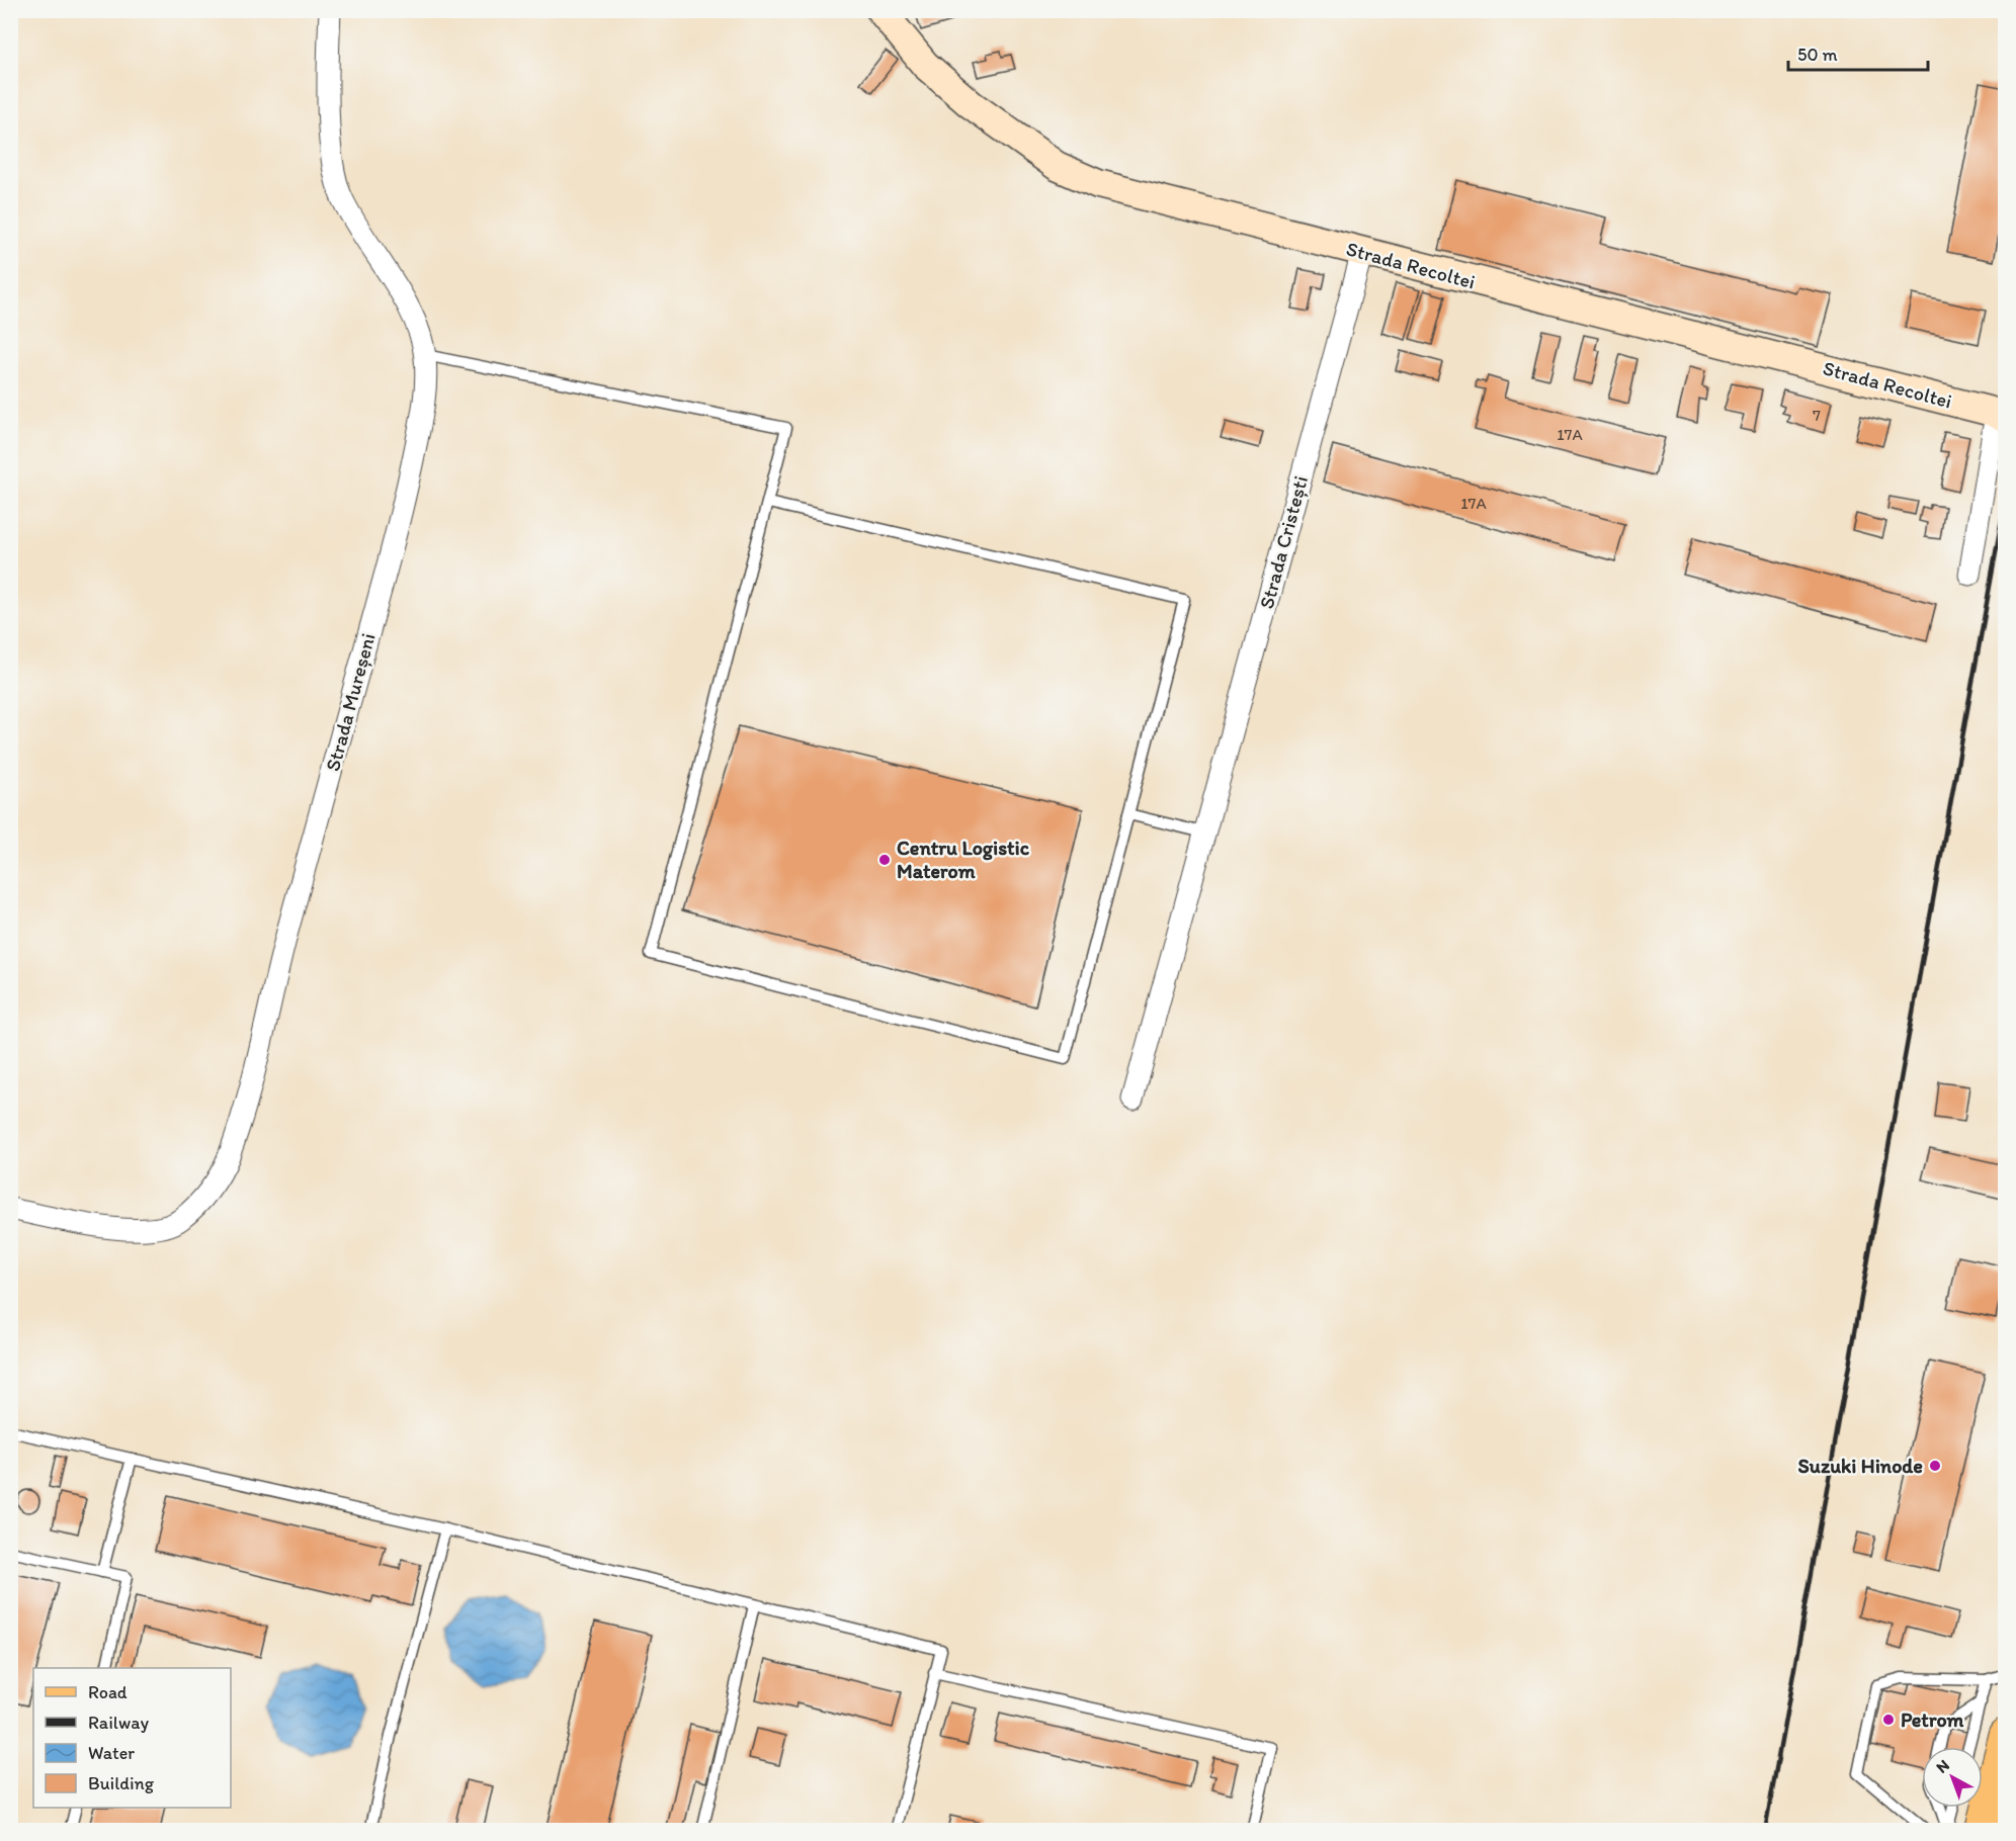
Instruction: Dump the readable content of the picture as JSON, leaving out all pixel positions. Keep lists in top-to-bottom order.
{
  "streets": {
    "street": ["Strada Recoltei", "Strada Cristești", "Strada Mureșeni"]
  },
  "crossings": [
    ["Strada Recoltei", "Strada Cristești"]
  ],
  "places": ["Centru Logistic Materom", "Suzuki Hinode", "Petrom"],
  "house_numbers": ["7", "17A", "17A"],
  "legend": [
    "Road",
    "Railway",
    "Water",
    "Building"
  ],
  "scale_bar": "50 m",
  "north": "top left"
}
